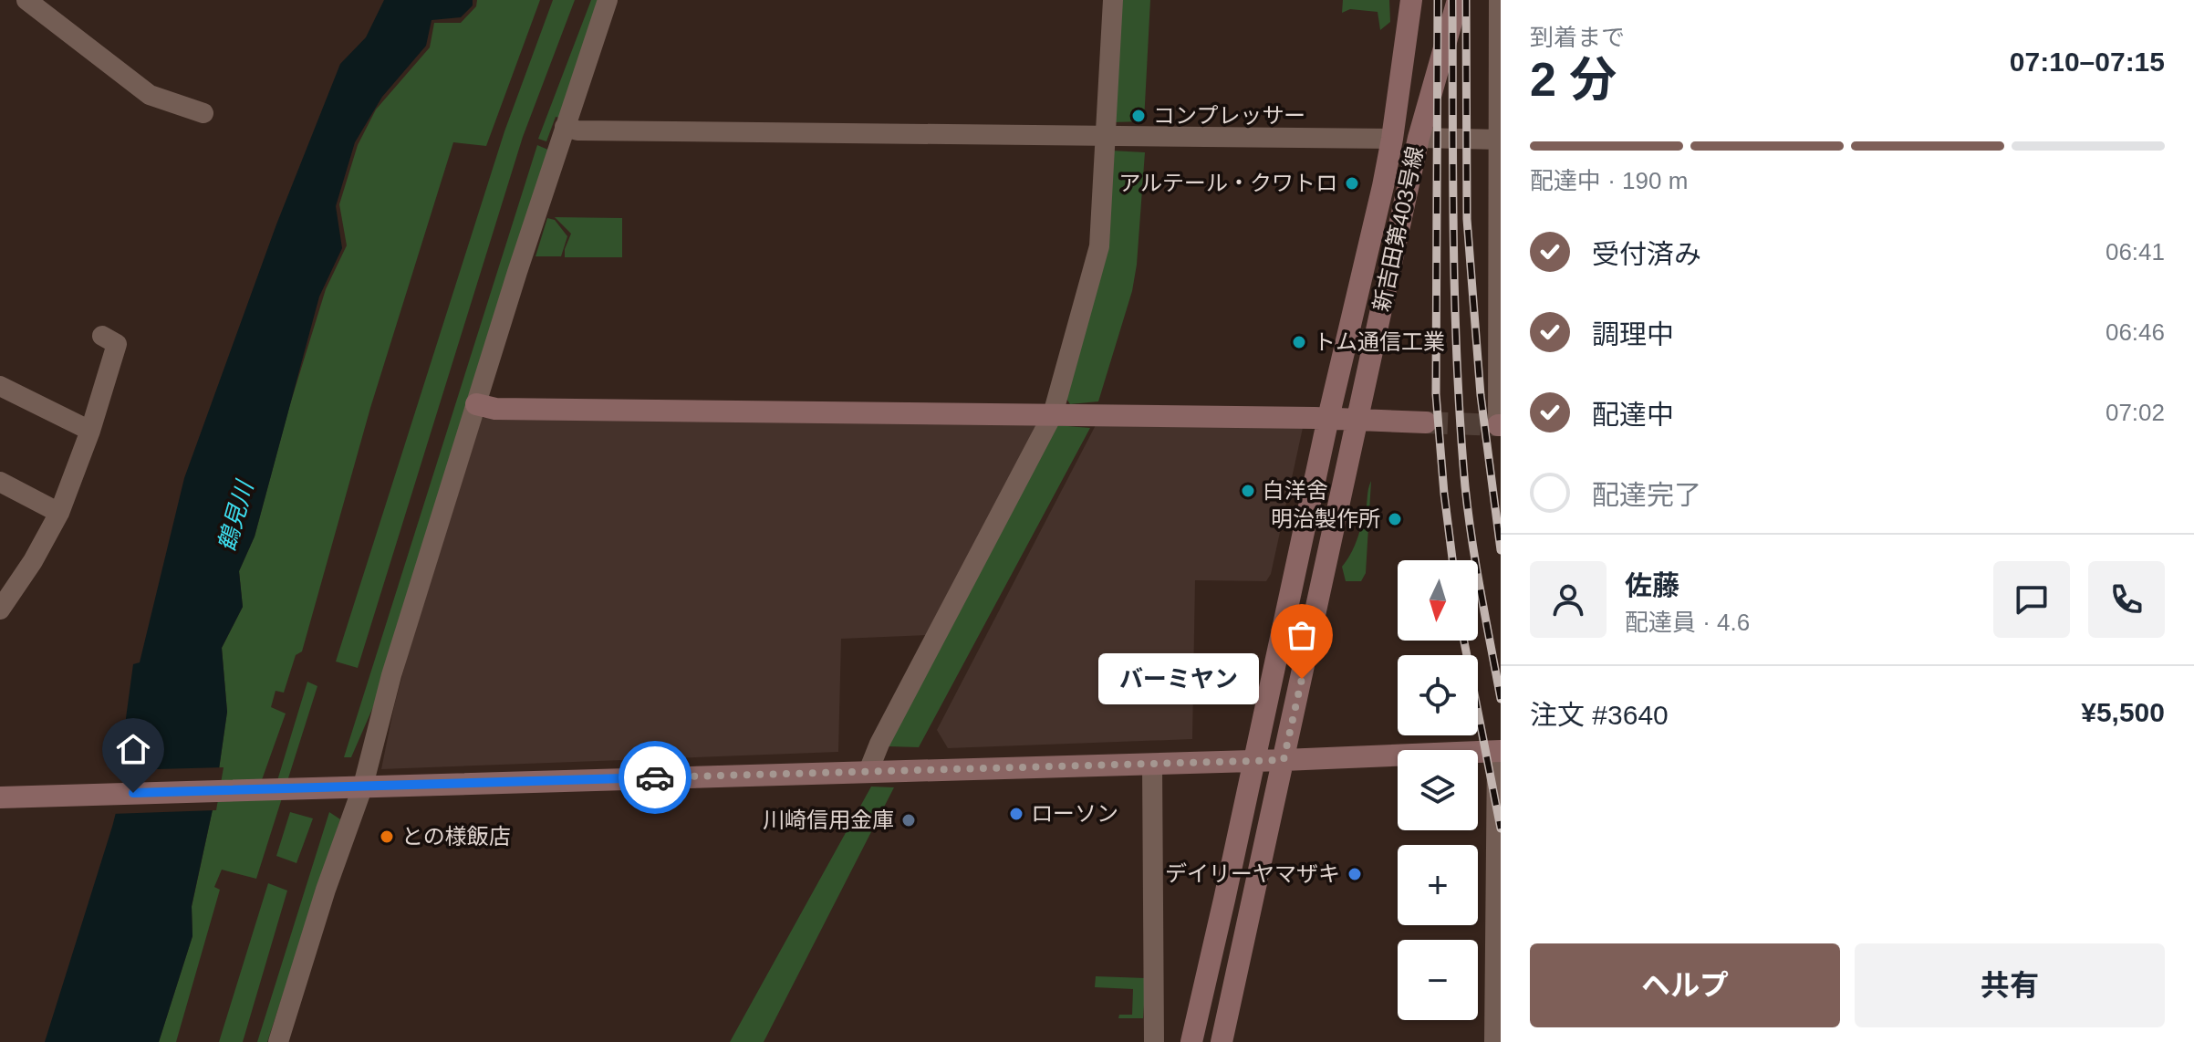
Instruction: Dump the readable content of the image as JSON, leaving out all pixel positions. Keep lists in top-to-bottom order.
{
  "streets": {
    "street": ["新吉田第403号線"]
  },
  "water": ["鶴見川"],
  "places": [
    "コンプレッサー",
    "アルテール・クワトロ",
    "トム通信工業",
    "白洋舍",
    "明治製作所",
    "バーミヤン",
    "ローソン",
    "川崎信用金庫",
    "との様飯店",
    "デイリーヤマザキ"
  ],
  "north": "bottom",
  "page": {
    "heading": ["2 分", "到着まで", "07:10–07:15"],
    "panel": [
      "佐藤",
      "配達員 · 4.6",
      "注文 #3640",
      "¥5,500"
    ],
    "bar": "配達中 · 190 m",
    "list": [
      ["受付済み", "06:41"],
      ["調理中", "06:46"],
      ["配達中", "07:02"],
      "配達完了"
    ],
    "map_buttons": ["+", "−"],
    "bubble": "バーミヤン",
    "buttons": ["ヘルプ", "共有"]
  }
}
